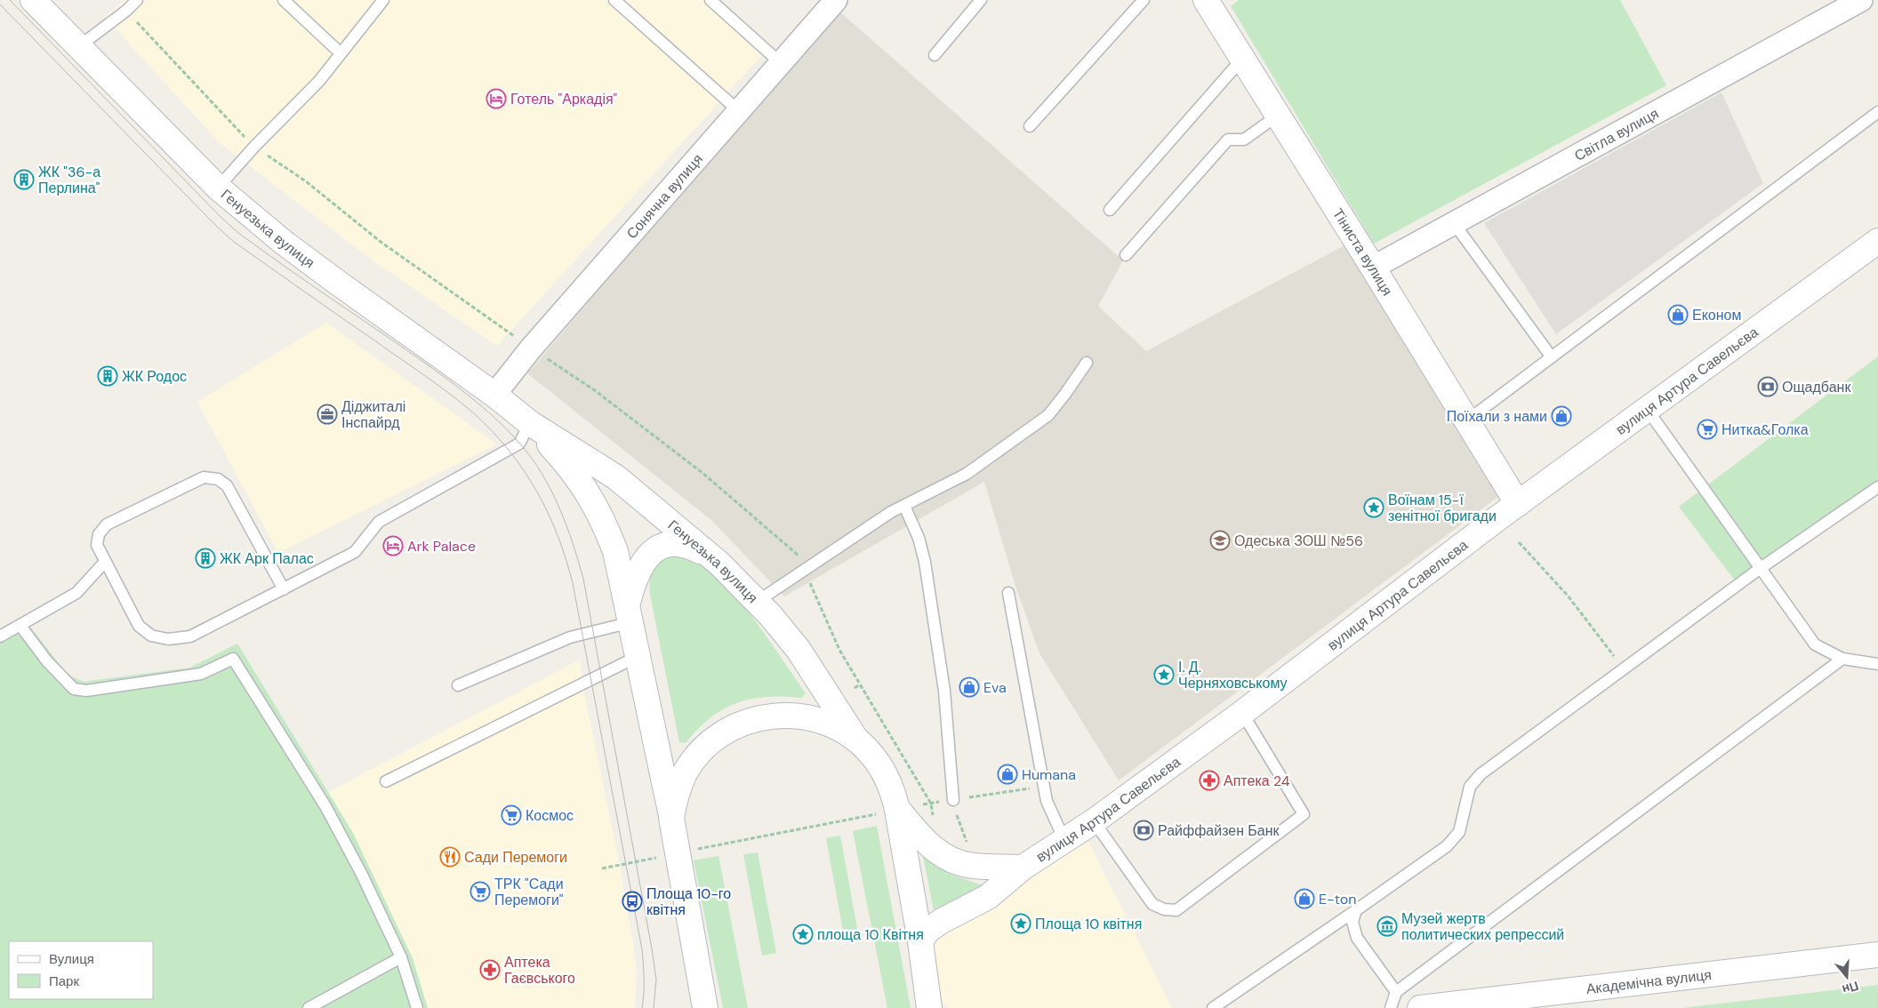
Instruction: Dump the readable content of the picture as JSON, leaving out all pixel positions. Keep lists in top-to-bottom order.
{
  "streets": {
    "main road": [
      "Генуезька вулиця",
      "Тіниста вулиця",
      "вулиця Артура Савельєва",
      "Академічна вулиця"
    ],
    "street": ["Світла вулиця", "Сонячна вулиця"]
  },
  "crossings": [
    ["Світла вулиця", "Тіниста вулиця"],
    ["Сонячна вулиця", "Генуезька вулиця"],
    ["Тіниста вулиця", "вулиця Артура Савельєва"]
  ],
  "places": {
    "hotel": ["Готель \"Аркадія\"", "Ark Palace"],
    "building": ["ЖК \"36-а Перлина\"", "ЖК Родос", "ЖК Арк Палас"],
    "shop": [
      "Економ",
      "Поїхали з нами",
      "Eva",
      "Humana",
      "E-ton"
    ],
    "bank": ["Ощадбанк", "Райффайзен Банк"],
    "office": ["Діджиталі Інспайрд"],
    "supermarket": ["Нитка&Голка", "Космос", "ТРК \"Сади Перемоги\""],
    "place": [
      "Воїнам 15-ї зенітної бригади",
      "І. Д. Черняховському",
      "Площа 10 квітня",
      "площа 10 Квітня"
    ],
    "school or university": ["Одеська ЗОШ №56"],
    "pharmacy": ["Аптека 24", "Аптека Гаєвського"],
    "restaurant": ["Сади Перемоги"],
    "bus stop": ["Площа 10-го квітня"],
    "museum": ["Музей жертв политических репрессий"]
  },
  "legend": ["Вулиця", "Парк"],
  "north": "bottom"
}
